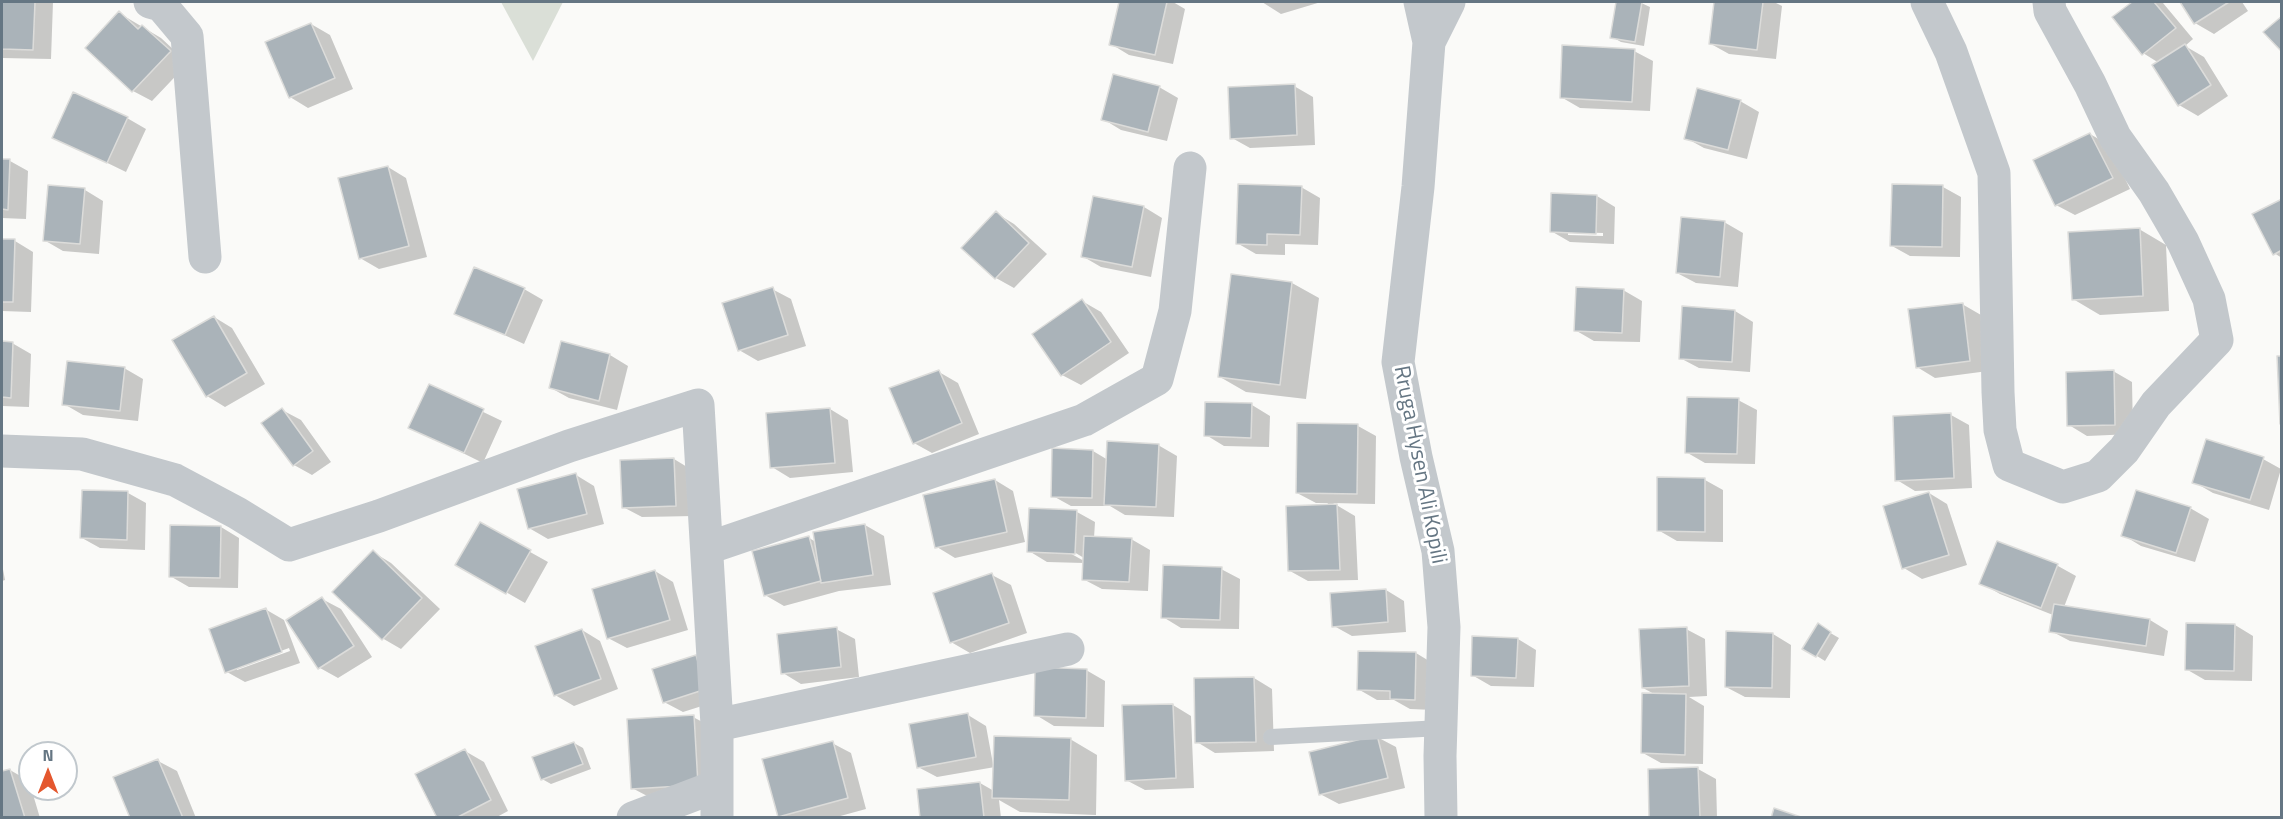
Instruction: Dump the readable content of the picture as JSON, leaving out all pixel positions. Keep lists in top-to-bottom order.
{
  "streets": {
    "street": ["Rruga Hysen Ali Kopili"]
  },
  "north": "top"
}
